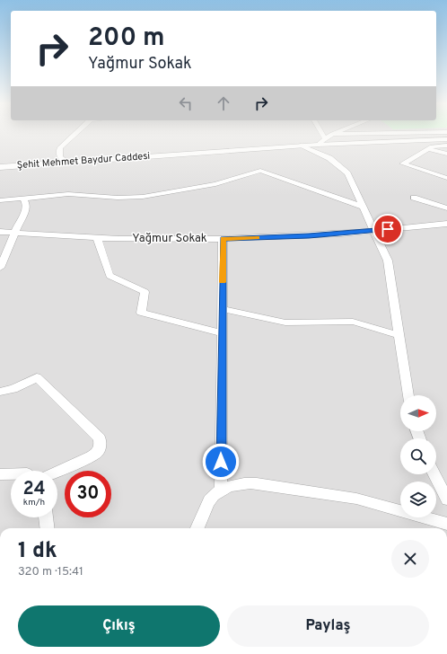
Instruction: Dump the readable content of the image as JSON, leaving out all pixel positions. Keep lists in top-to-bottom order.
{
  "streets": {
    "street": ["Şehit Mehmet Baydur Caddesi", "Yağmur Sokak"]
  },
  "north": "right",
  "page": {
    "turn": ["200 m", "Yağmur Sokak"],
    "speed": "24 km/h",
    "limit": "30",
    "heading": ["1 dk", "320 m · 15:41"],
    "buttons": ["Çıkış", "Paylaş"]
  }
}
